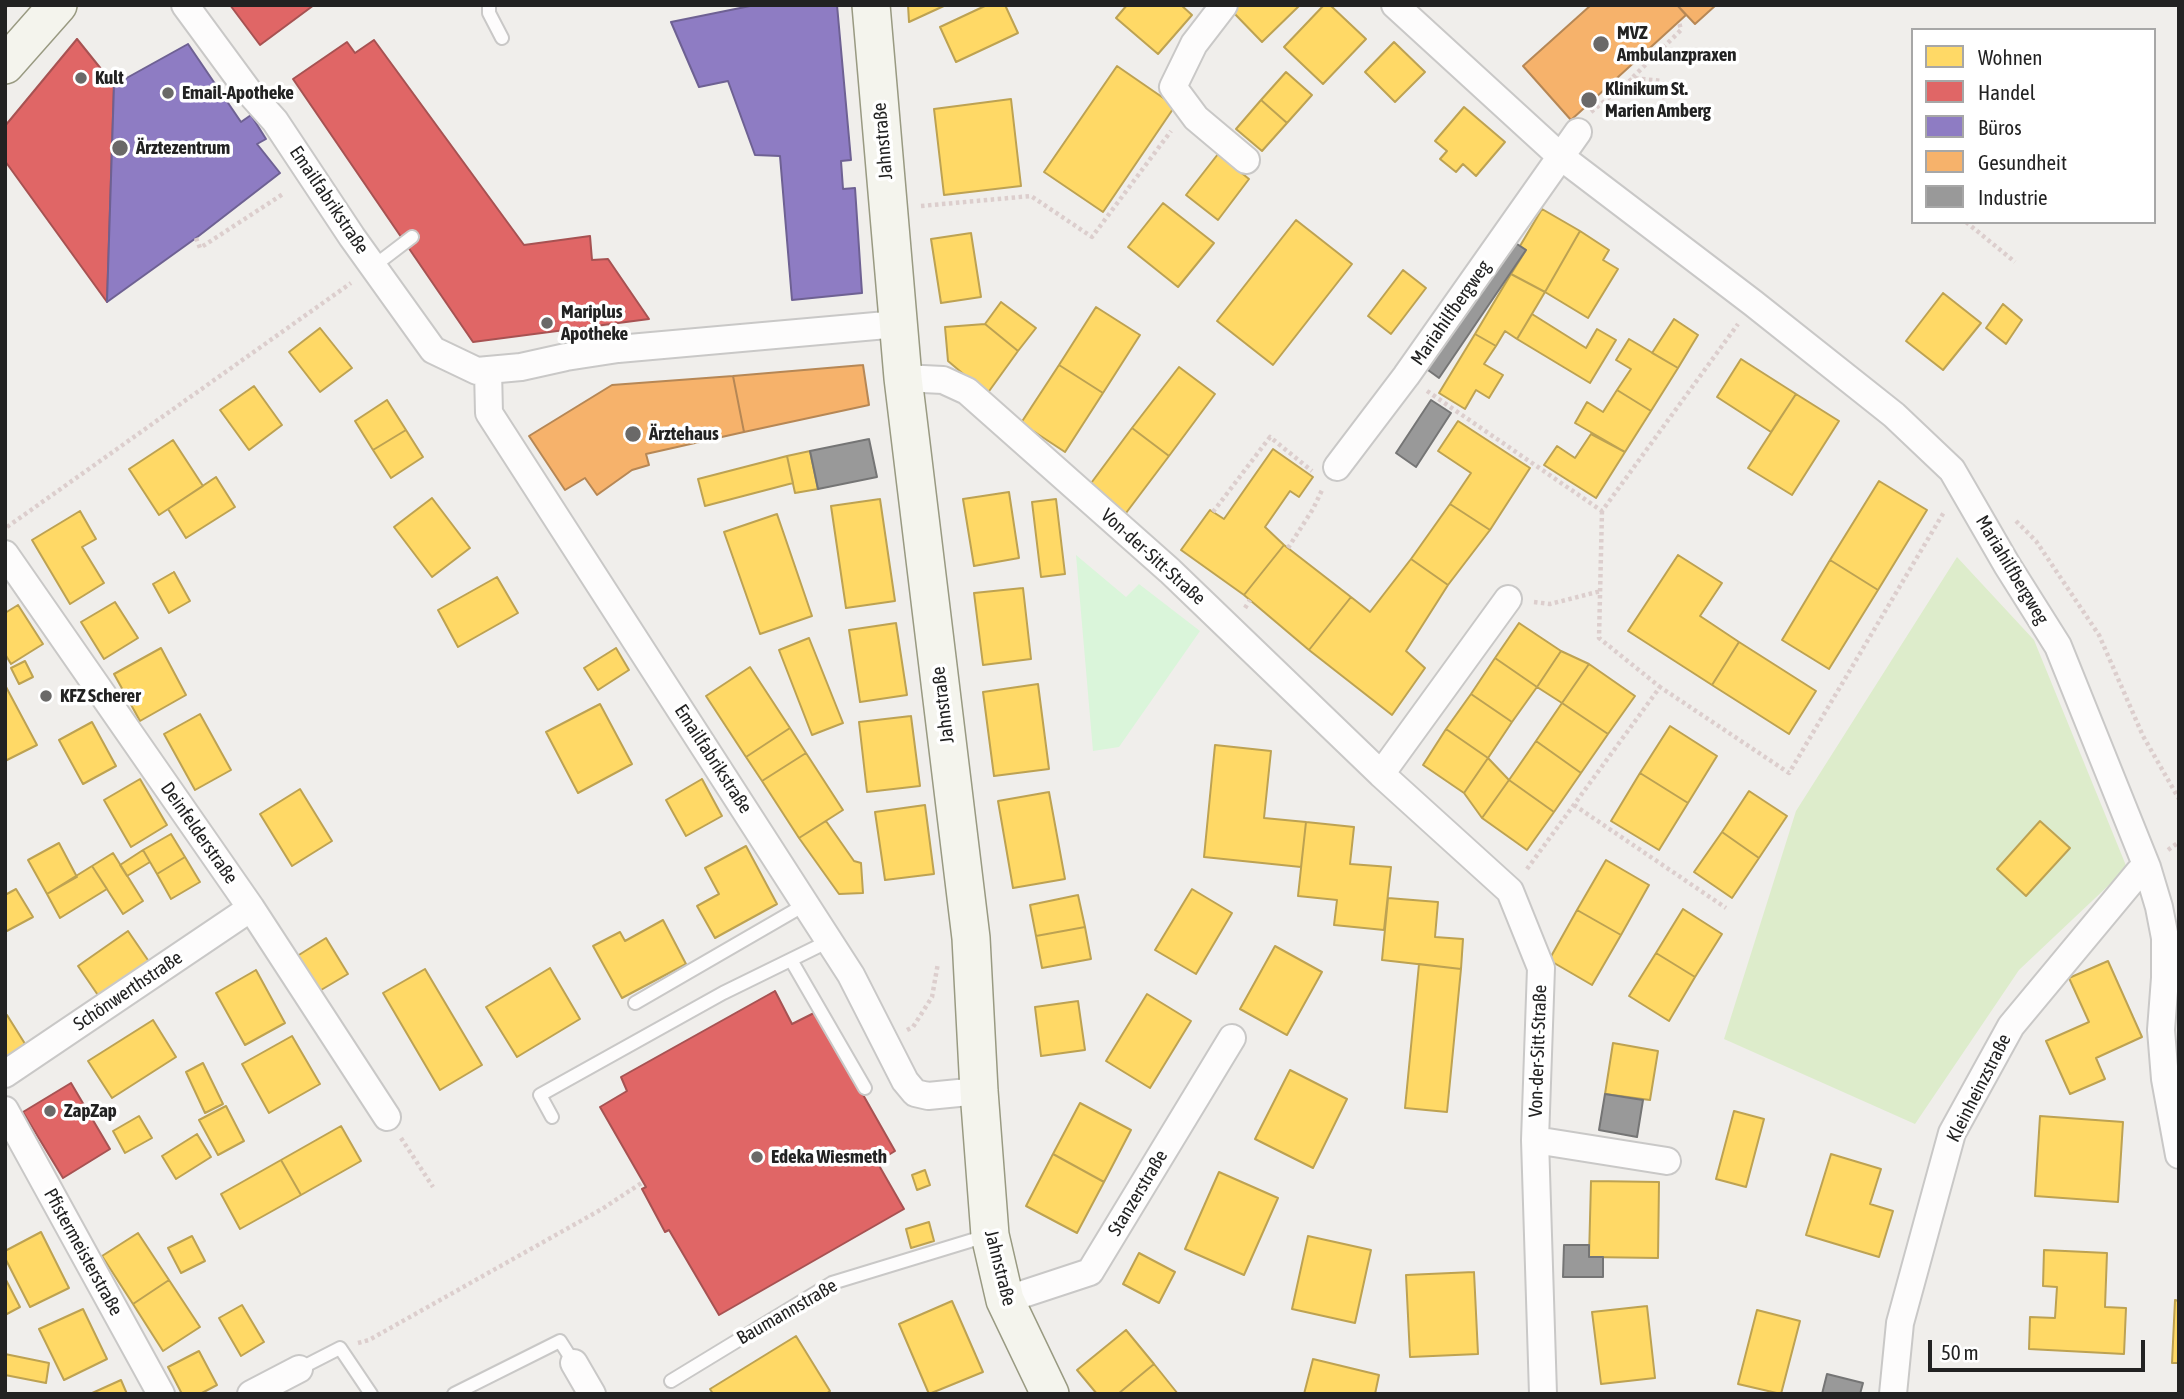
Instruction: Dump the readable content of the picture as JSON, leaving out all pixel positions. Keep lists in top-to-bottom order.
{
  "streets": {
    "street": [
      "Jahnstraße",
      "Emailfabrikstraße",
      "Mariahilfbergweg",
      "Von-der-Sitt-Straße",
      "Deinfelderstraße",
      "Schönwerthstraße",
      "Kleinheinzstraße",
      "Stanzerstraße",
      "Pfistermeisterstraße"
    ],
    "lane": ["Baumannstraße"]
  },
  "crossings": [
    ["Jahnstraße", "Emailfabrikstraße"],
    ["Jahnstraße", "Von-der-Sitt-Straße"],
    ["Jahnstraße", "Stanzerstraße"],
    ["Jahnstraße", "Baumannstraße"],
    ["Mariahilfbergweg", "Kleinheinzstraße"],
    ["Deinfelderstraße", "Schönwerthstraße"]
  ],
  "places": [
    "MVZ Ambulanzpraxen",
    "Kult",
    "Email-Apotheke",
    "Klinikum St. Marien Amberg",
    "Ärztezentrum",
    "Mariplus Apotheke",
    "Ärztehaus",
    "KFZ Scherer",
    "ZapZap",
    "Edeka Wiesmeth"
  ],
  "legend": [
    "Wohnen",
    "Handel",
    "Büros",
    "Gesundheit",
    "Industrie"
  ],
  "scale_bar": "50 m"
}
